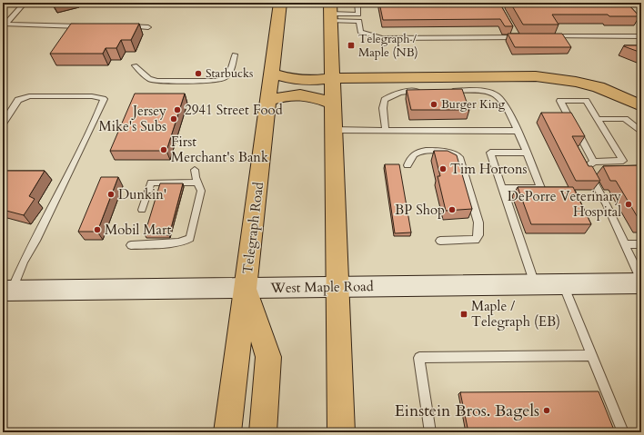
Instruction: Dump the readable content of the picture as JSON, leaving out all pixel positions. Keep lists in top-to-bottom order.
{
  "streets": {
    "highway": ["Telegraph Road"],
    "main road": ["West Maple Road"]
  },
  "crossings": [
    ["Telegraph Road", "West Maple Road"]
  ],
  "places": {
    "transit": ["Telegraph / Maple (NB)", "Maple / Telegraph (EB)"],
    "other": [
      "Starbucks",
      "Burger King",
      "2941 Street Food",
      "Jersey Mike's Subs",
      "First Merchant's Bank",
      "Tim Hortons",
      "Dunkin'",
      "DePorre Veterinary Hospital",
      "BP Shop",
      "Mobil Mart",
      "Einstein Bros. Bagels"
    ]
  }
}
